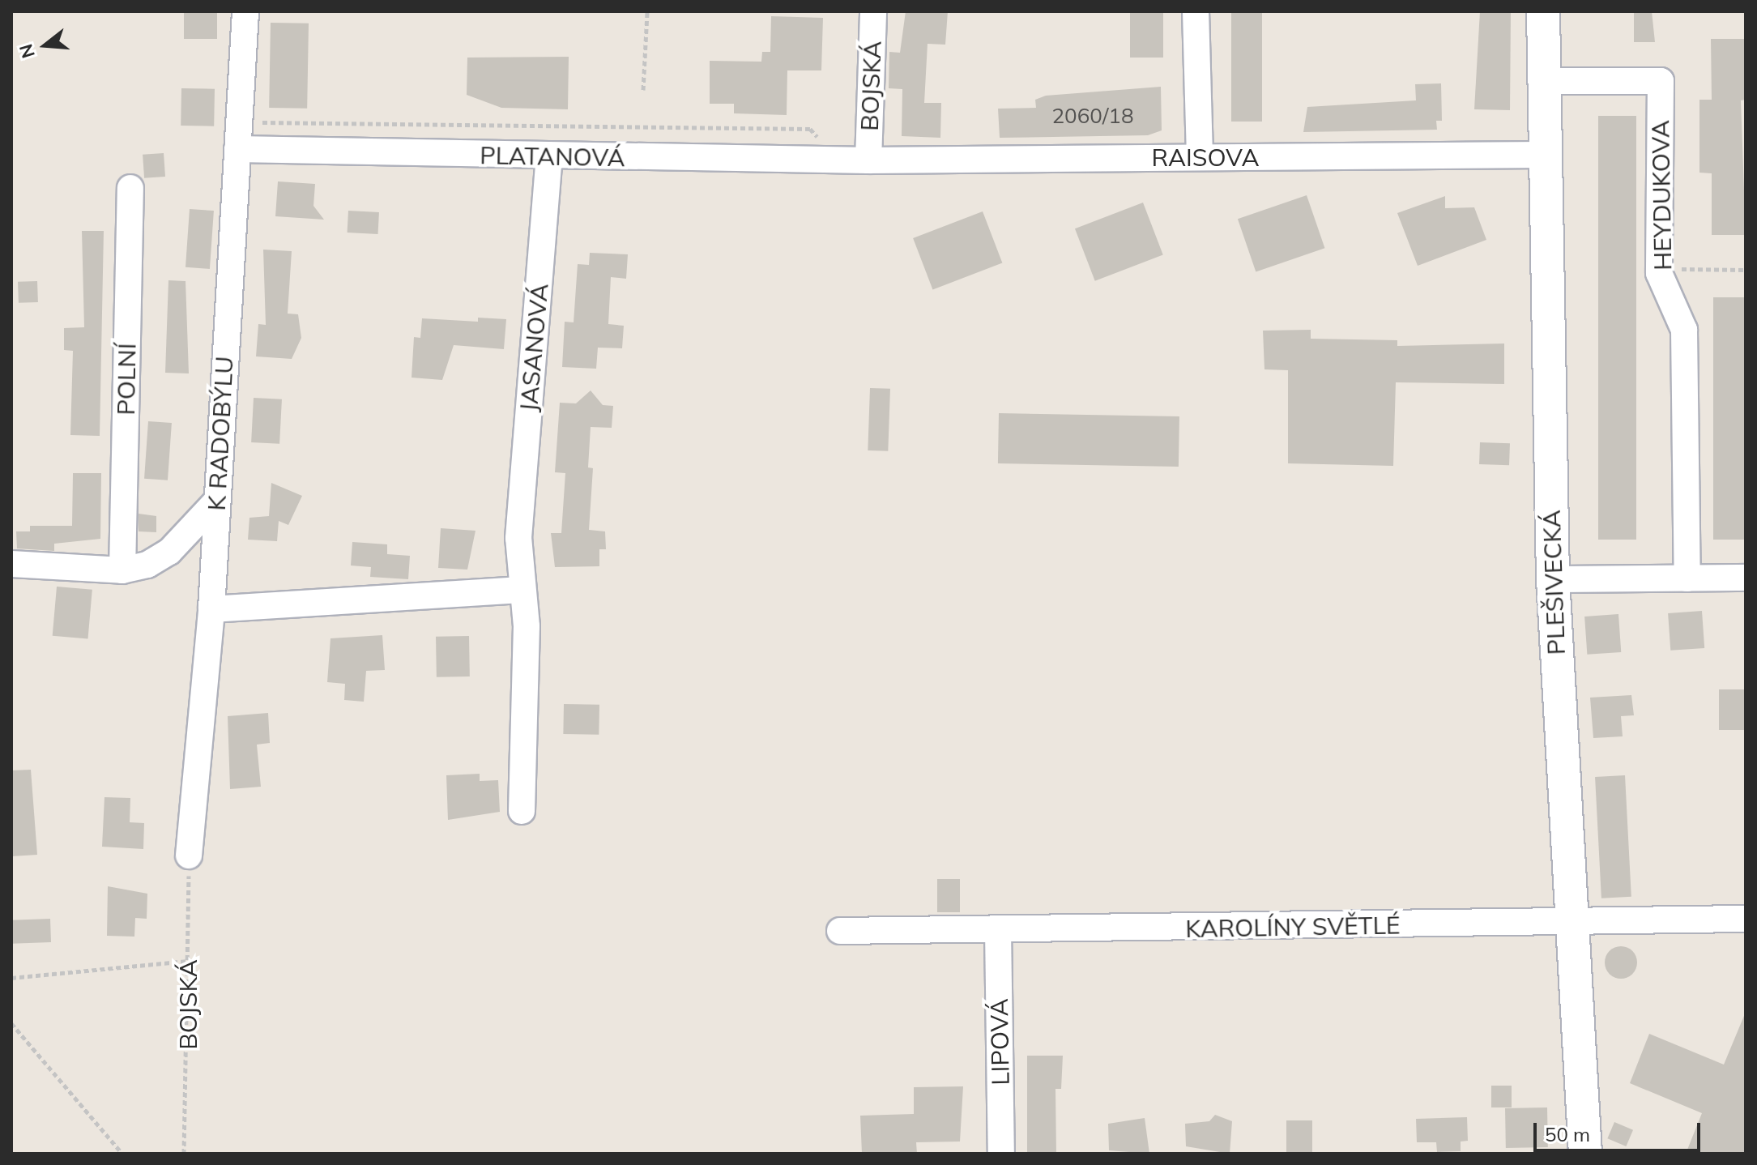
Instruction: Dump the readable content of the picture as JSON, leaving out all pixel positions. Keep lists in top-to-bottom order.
{
  "streets": {
    "street": [
      "BOJSKÁ",
      "PLATANOVÁ",
      "RAISOVA",
      "HEYDUKOVA",
      "JASANOVÁ",
      "POLNÍ",
      "K RADOBÝLU",
      "PLEŠIVECKÁ",
      "KAROLÍNY SVĚTLÉ",
      "LIPOVÁ"
    ]
  },
  "crossings": [
    ["BOJSKÁ", "PLATANOVÁ"],
    ["BOJSKÁ", "RAISOVA"],
    ["BOJSKÁ", "K RADOBÝLU"],
    ["PLATANOVÁ", "RAISOVA"],
    ["PLATANOVÁ", "JASANOVÁ"],
    ["PLATANOVÁ", "K RADOBÝLU"],
    ["RAISOVA", "PLEŠIVECKÁ"],
    ["HEYDUKOVA", "PLEŠIVECKÁ"],
    ["PLEŠIVECKÁ", "KAROLÍNY SVĚTLÉ"],
    ["KAROLÍNY SVĚTLÉ", "LIPOVÁ"]
  ],
  "house_numbers": ["2060/18"],
  "scale_bar": "50 m",
  "north": "left"
}
